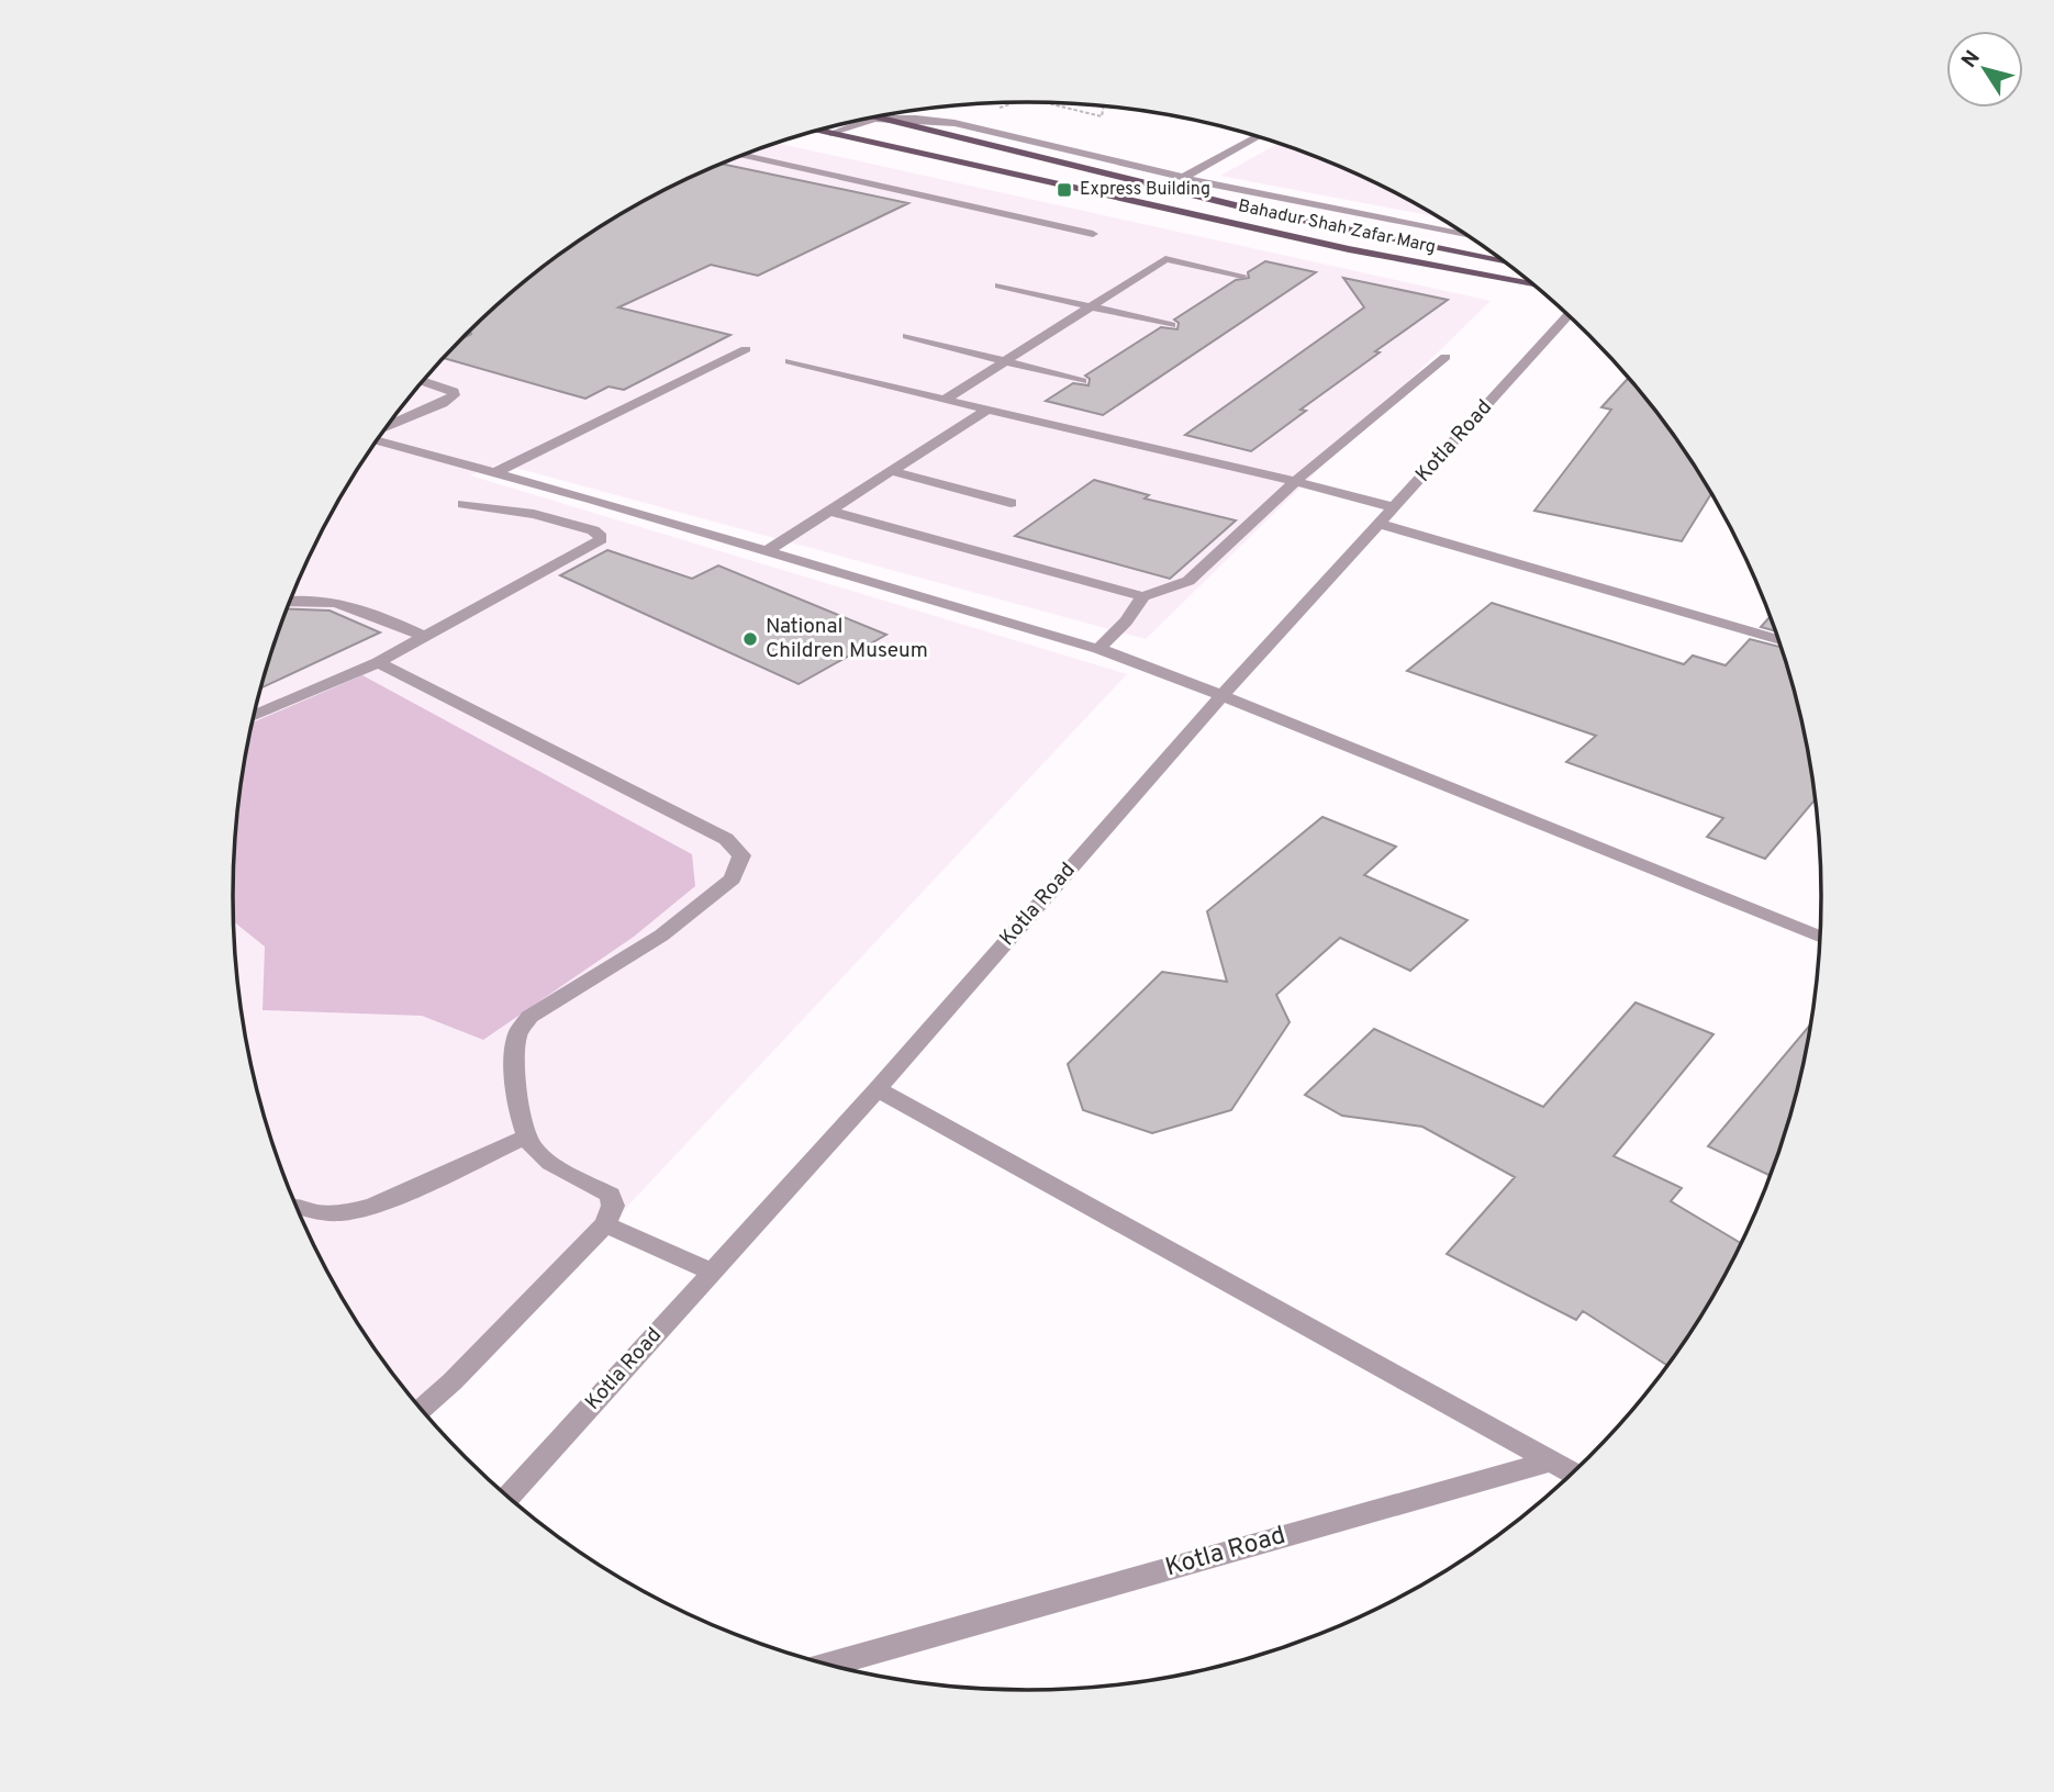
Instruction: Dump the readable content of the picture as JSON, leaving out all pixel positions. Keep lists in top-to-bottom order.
{
  "streets": {
    "main road": ["Bahadur Shah Zafar Marg"],
    "street": ["Kotla Road"]
  },
  "places": {
    "transit": ["Express Building"],
    "other": ["National Children Museum"]
  },
  "north": "top left"
}
